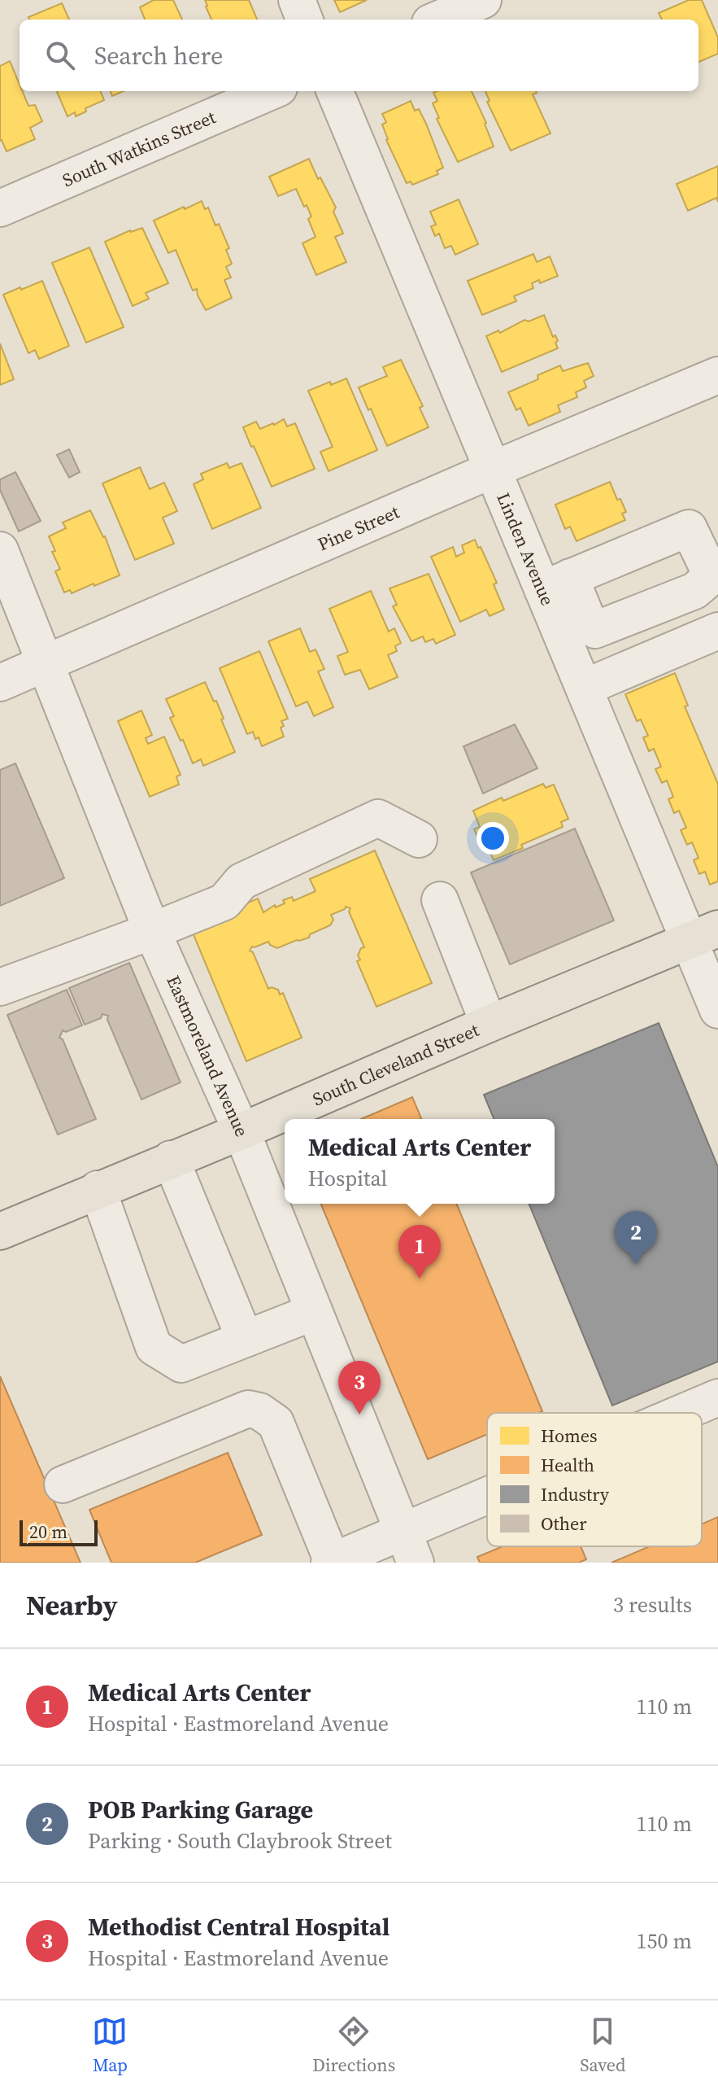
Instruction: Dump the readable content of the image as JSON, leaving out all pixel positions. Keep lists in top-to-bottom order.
{
  "streets": {
    "main road": ["South Cleveland Street"],
    "street": [
      "South Watkins Street",
      "Pine Street",
      "Linden Avenue",
      "Eastmoreland Avenue"
    ]
  },
  "crossings": [
    ["Pine Street", "Linden Avenue"],
    ["Pine Street", "Eastmoreland Avenue"],
    ["Linden Avenue", "South Cleveland Street"],
    ["Eastmoreland Avenue", "South Cleveland Street"]
  ],
  "legend": [
    "Homes",
    "Health",
    "Industry",
    "Other"
  ],
  "scale_bar": "20 m",
  "page": {
    "search": "Search here",
    "popup": ["Medical Arts Center", "Hospital"],
    "pins": ["2", "1", "3"],
    "scale": "20 m",
    "heading": ["Nearby", "3 results"],
    "list": [
      {
        "mark": "1",
        "name": "Medical Arts Center",
        "note": "Hospital · Eastmoreland Avenue",
        "value": "110 m"
      },
      {
        "mark": "2",
        "name": "POB Parking Garage",
        "note": "Parking · South Claybrook Street",
        "value": "110 m"
      },
      {
        "mark": "3",
        "name": "Methodist Central Hospital",
        "note": "Hospital · Eastmoreland Avenue",
        "value": "150 m"
      }
    ],
    "nav": ["Map", "Directions", "Saved"]
  }
}
